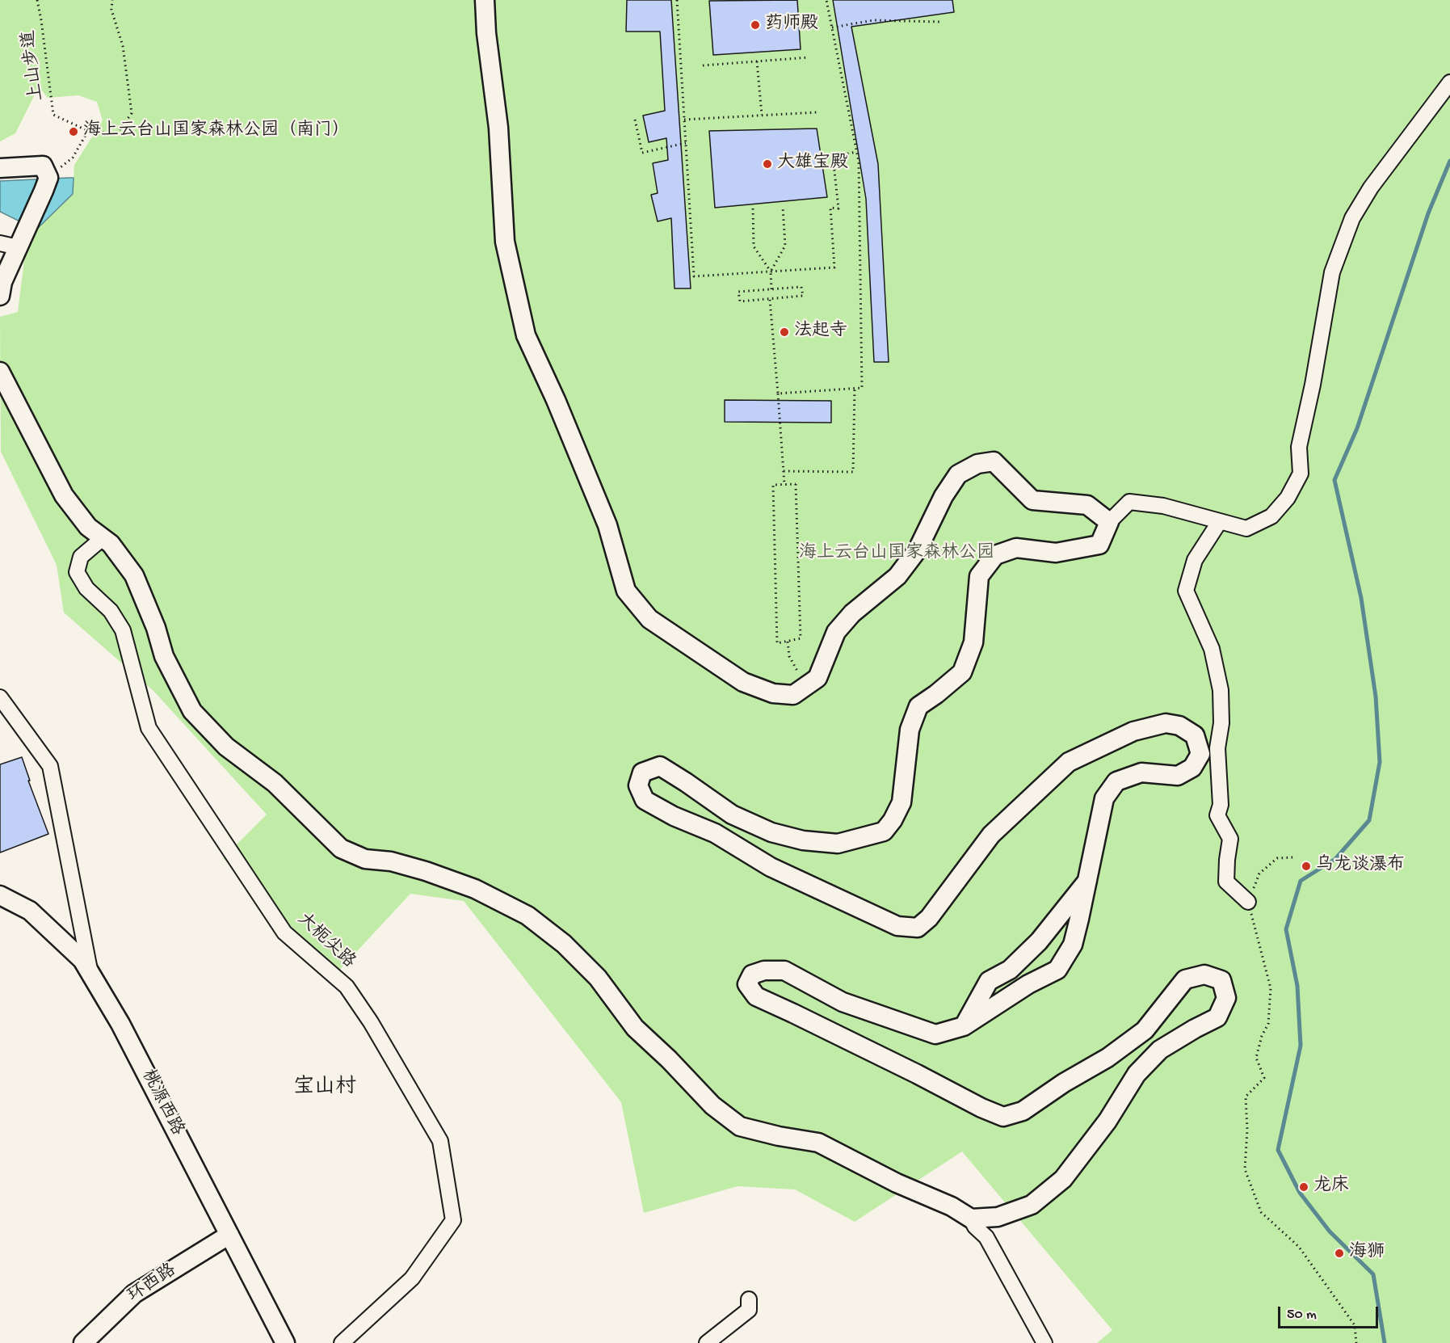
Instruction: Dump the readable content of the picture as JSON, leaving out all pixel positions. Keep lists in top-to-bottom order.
{
  "streets": {
    "street": ["大枙尖路", "桃源西路", "环西路"],
    "path": ["上山步道"]
  },
  "crossings": [
    ["桃源西路", "环西路"]
  ],
  "districts": ["宝山村"],
  "parks": ["海上云台山国家森林公园"],
  "places": [
    "药师殿",
    "海上云台山国家森林公园（南门）",
    "大雄宝殿",
    "法起寺",
    "乌龙谈瀑布",
    "龙床",
    "海狮"
  ],
  "scale_bar": "50 m"
}
